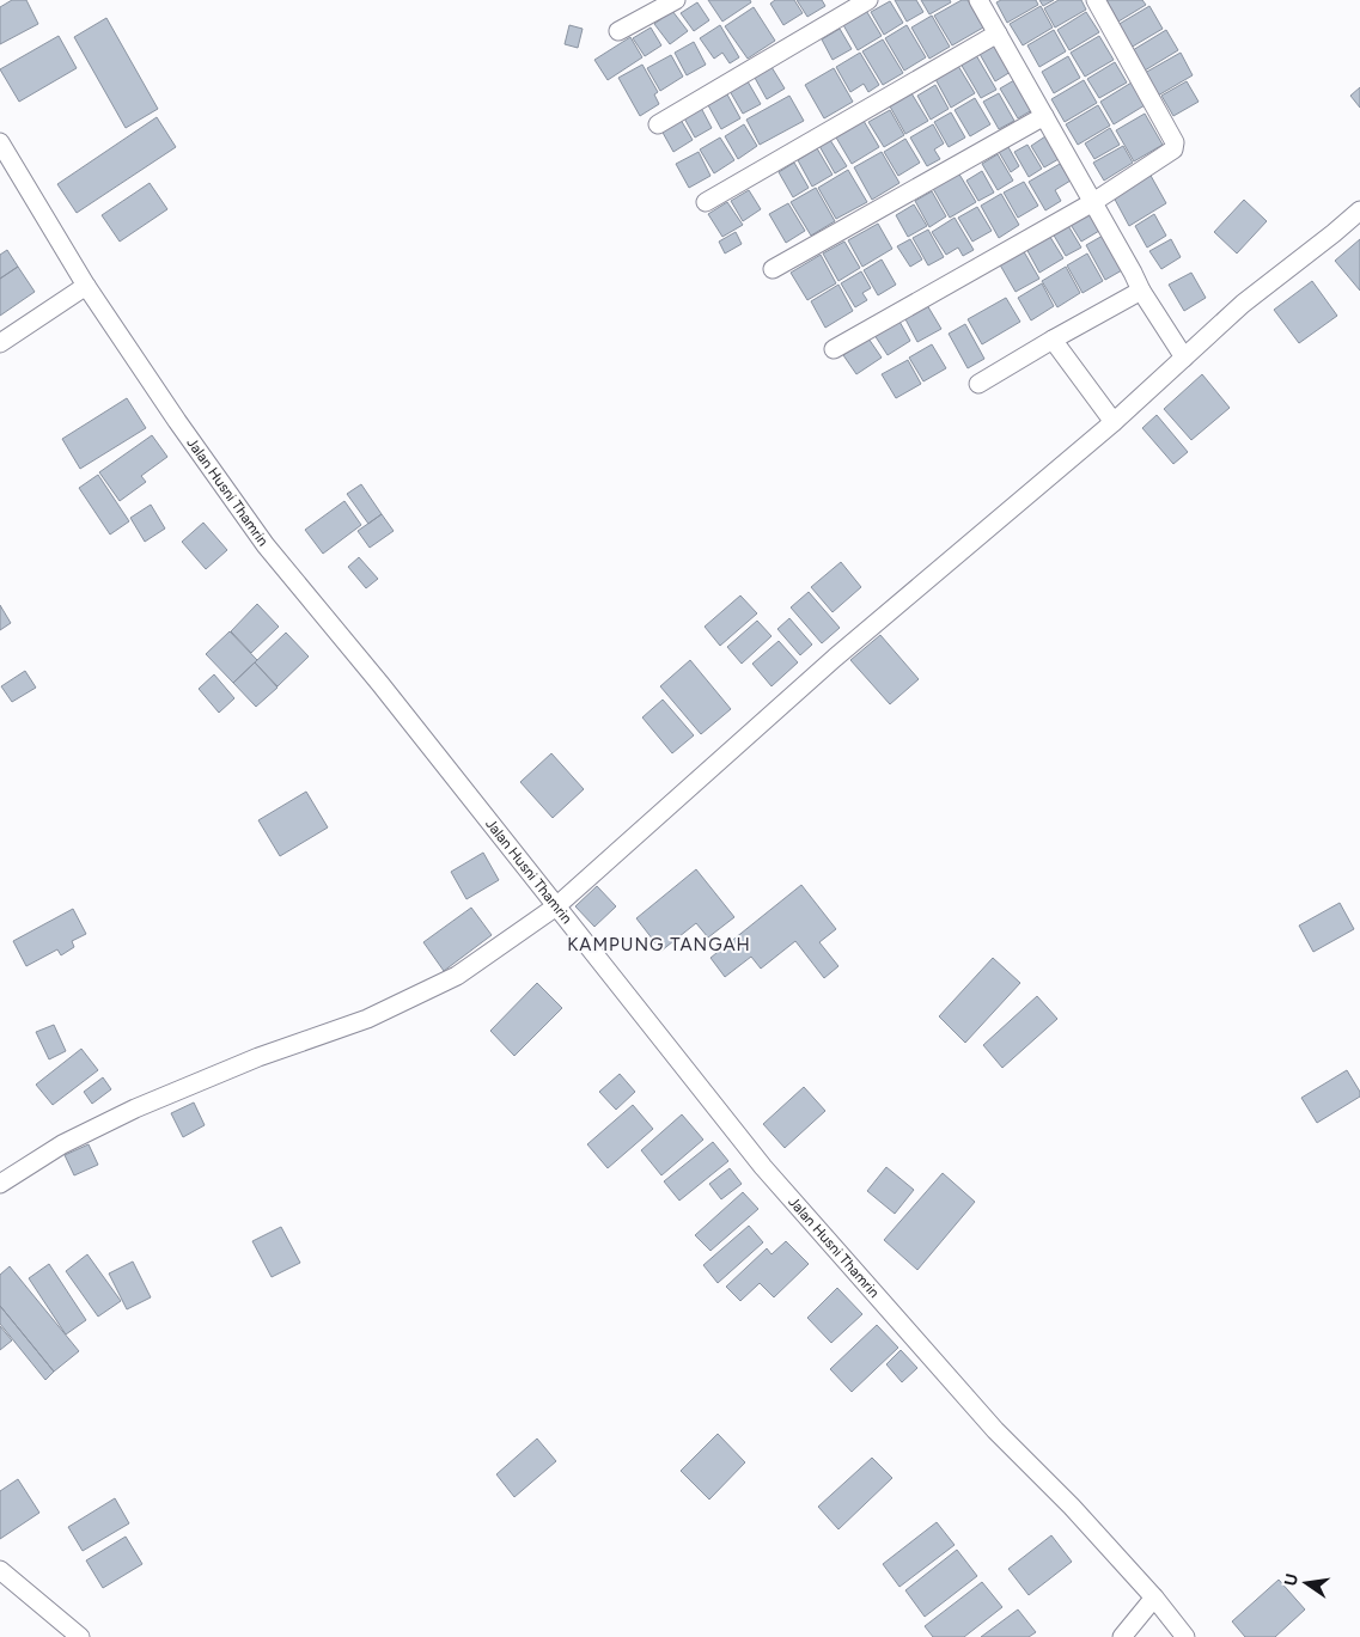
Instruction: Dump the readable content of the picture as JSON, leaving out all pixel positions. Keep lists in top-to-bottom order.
{
  "streets": {
    "street": ["Jalan Husni Thamrin"]
  },
  "districts": ["KAMPUNG TANGAH"],
  "north": "left"
}
